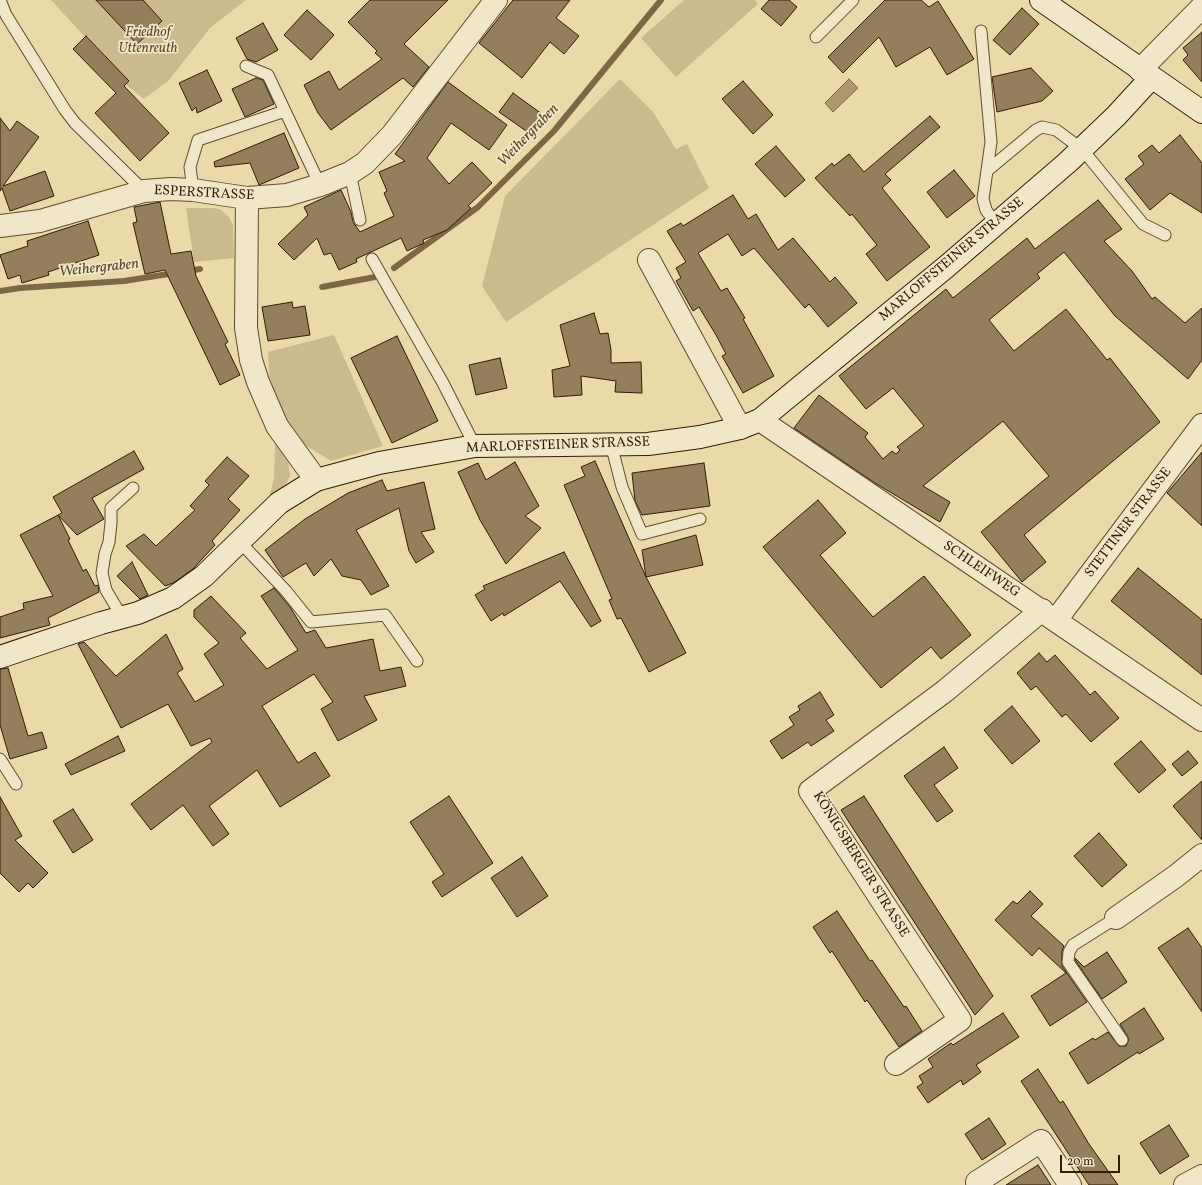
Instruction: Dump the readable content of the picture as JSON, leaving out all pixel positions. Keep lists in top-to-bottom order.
{
  "streets": {
    "street": [
      "ESPERSTRASSE",
      "MARLOFFSTEINER STRASSE",
      "STETTINER STRASSE",
      "SCHLEIFWEG",
      "KÖNIGSBERGER STRASSE"
    ]
  },
  "crossings": [
    ["MARLOFFSTEINER STRASSE", "SCHLEIFWEG"],
    ["STETTINER STRASSE", "SCHLEIFWEG"],
    ["STETTINER STRASSE", "KÖNIGSBERGER STRASSE"],
    ["SCHLEIFWEG", "KÖNIGSBERGER STRASSE"]
  ],
  "water": ["Weihergraben"],
  "parks": ["Friedhof Uttenreuth"],
  "scale_bar": "20 m"
}
